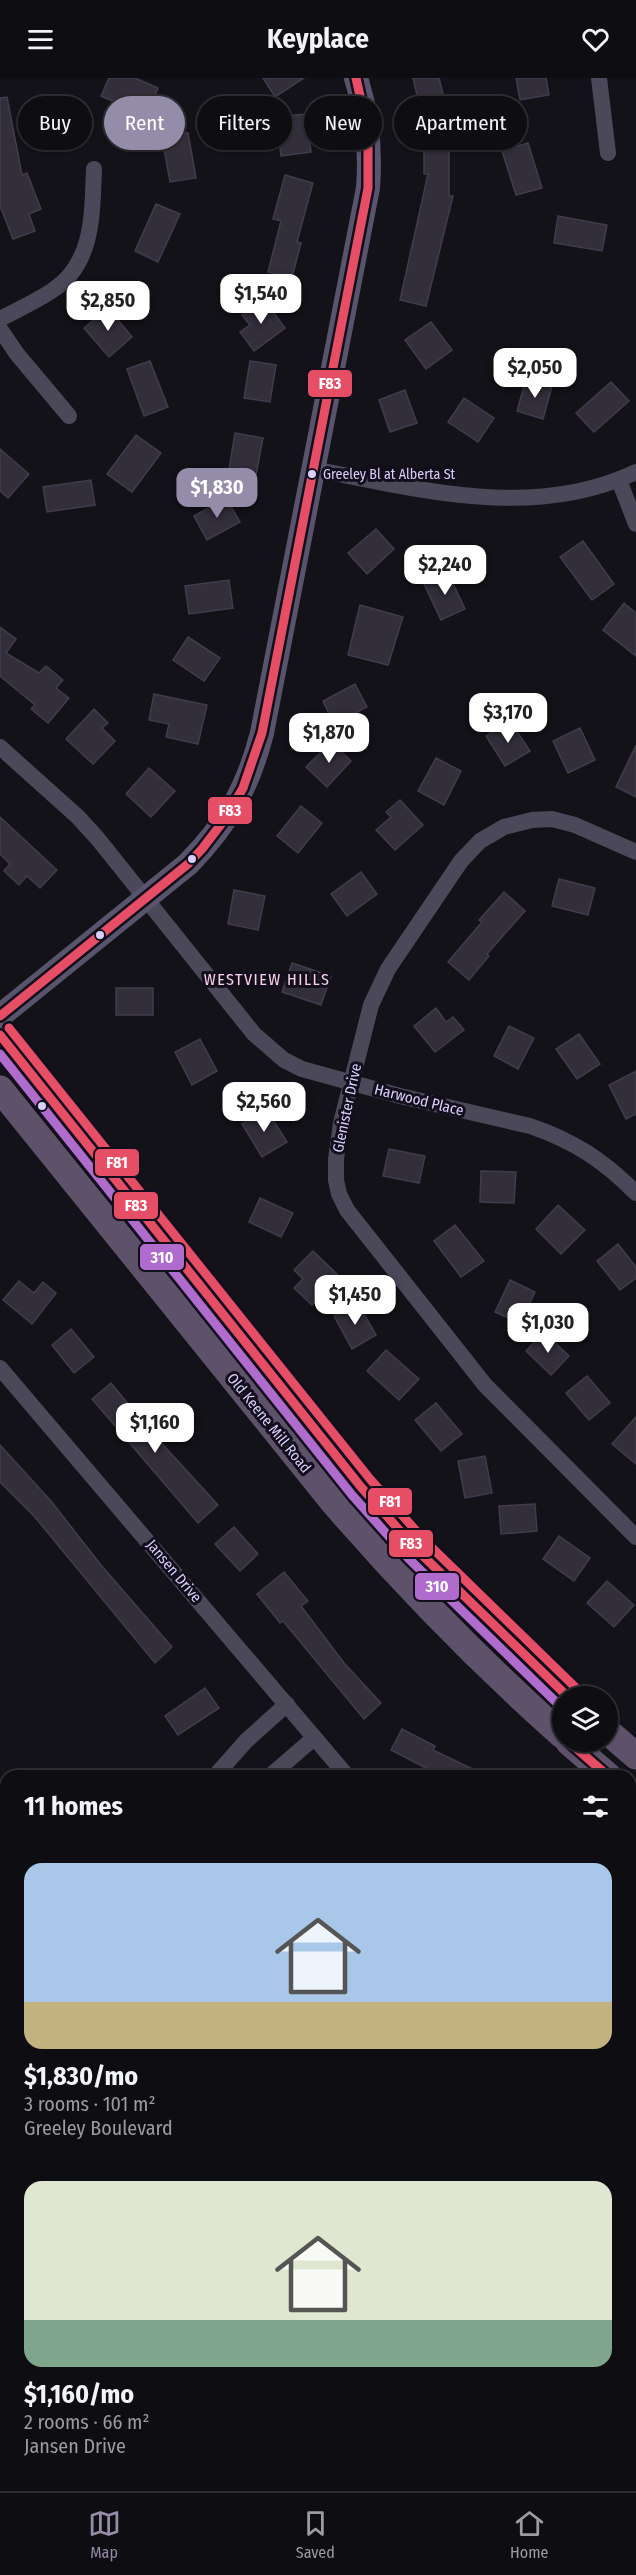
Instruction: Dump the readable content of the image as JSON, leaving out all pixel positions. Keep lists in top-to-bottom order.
{
  "streets": {
    "main road": ["Old Keene Mill Road"],
    "street": ["Harwood Place", "Glenister Drive", "Jansen Drive"]
  },
  "crossings": [
    ["Harwood Place", "Glenister Drive"]
  ],
  "districts": ["WESTVIEW HILLS"],
  "places": ["Greeley Bl at Alberta St"],
  "lines": ["transit line F83", "transit line F81", "transit line 310"],
  "page": {
    "header": "Keyplace",
    "chip": [
      "Buy",
      "Rent",
      "Filters",
      "New",
      "Apartment"
    ],
    "price": [
      "$1,540",
      "$2,850",
      "$2,050",
      "$1,830",
      "$2,240",
      "$3,170",
      "$1,870",
      "$2,560",
      "$1,450",
      "$1,030",
      "$1,160"
    ],
    "heading": "11 homes",
    "list": [
      {
        "name": "$1,830/mo",
        "note": "3 rooms · 101 m² · Greeley Boulevard"
      },
      {
        "name": "$1,160/mo",
        "note": "2 rooms · 66 m² · Jansen Drive"
      }
    ],
    "tabs": ["Map", "Saved", "Home"]
  }
}
